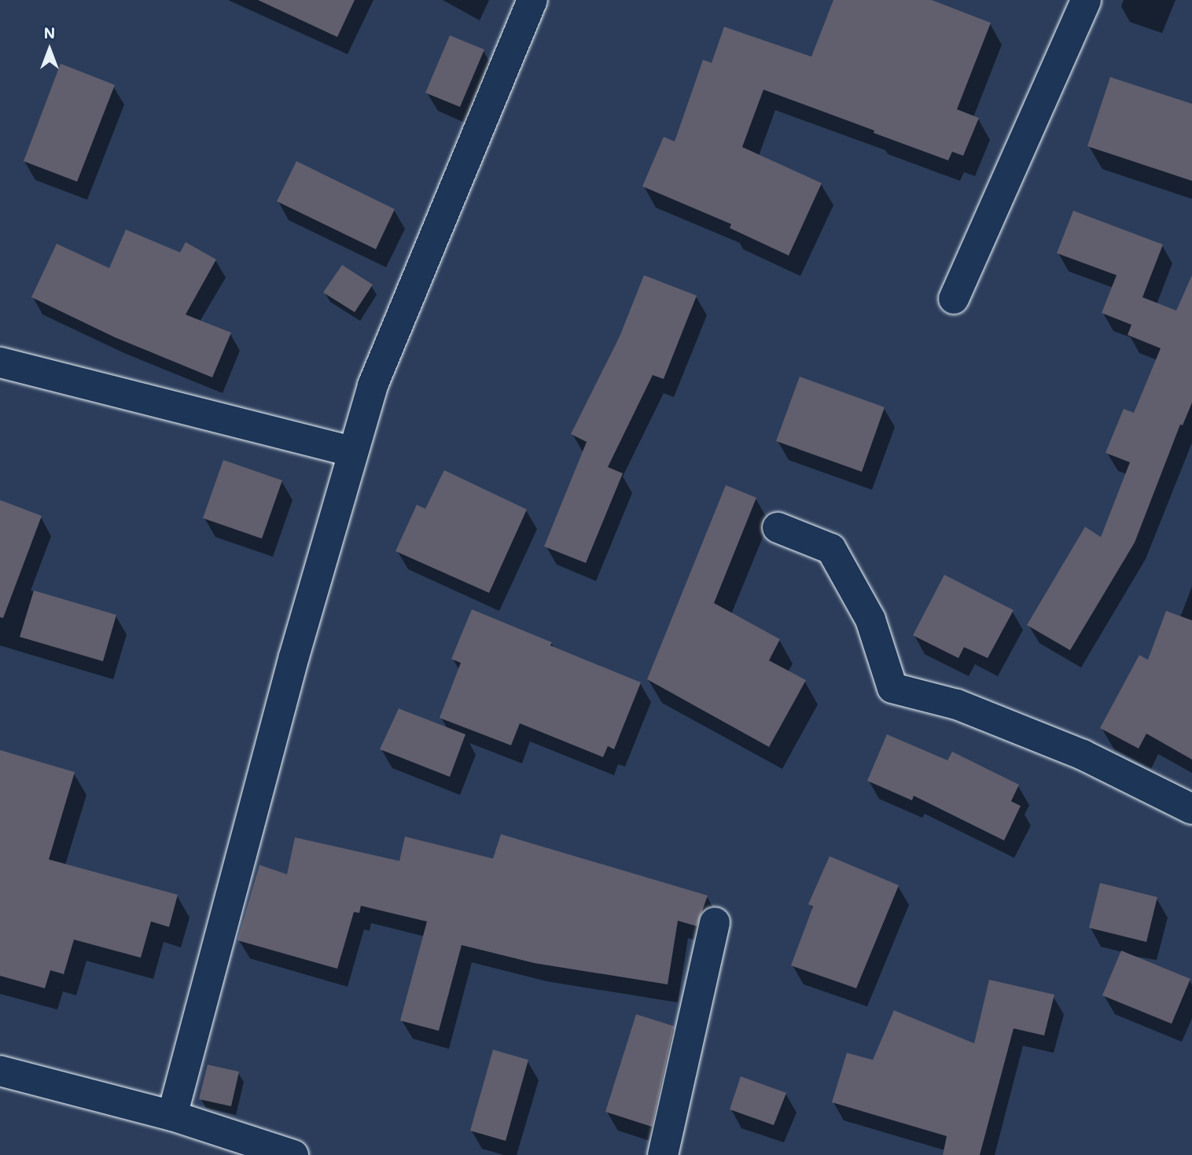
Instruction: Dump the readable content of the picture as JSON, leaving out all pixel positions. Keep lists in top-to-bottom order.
{
  "north": "top"
}
